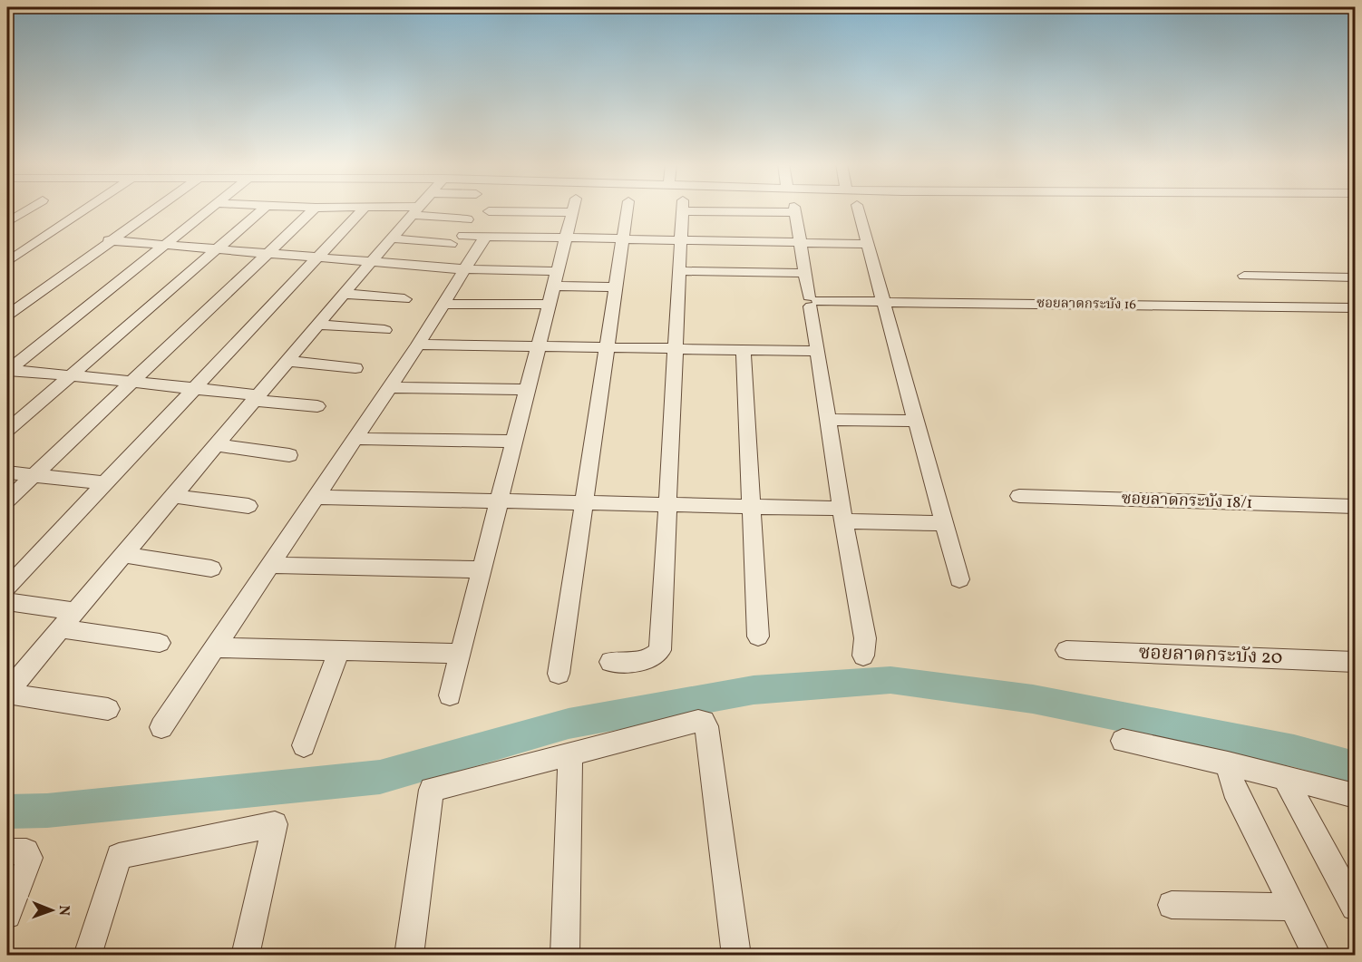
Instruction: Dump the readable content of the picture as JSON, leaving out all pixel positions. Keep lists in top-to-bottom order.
{
  "streets": {
    "street": ["ซอยลาดกระบัง 16", "ซอยลาดกระบัง 18/1", "ซอยลาดกระบัง 20"]
  },
  "north": "right"
}
